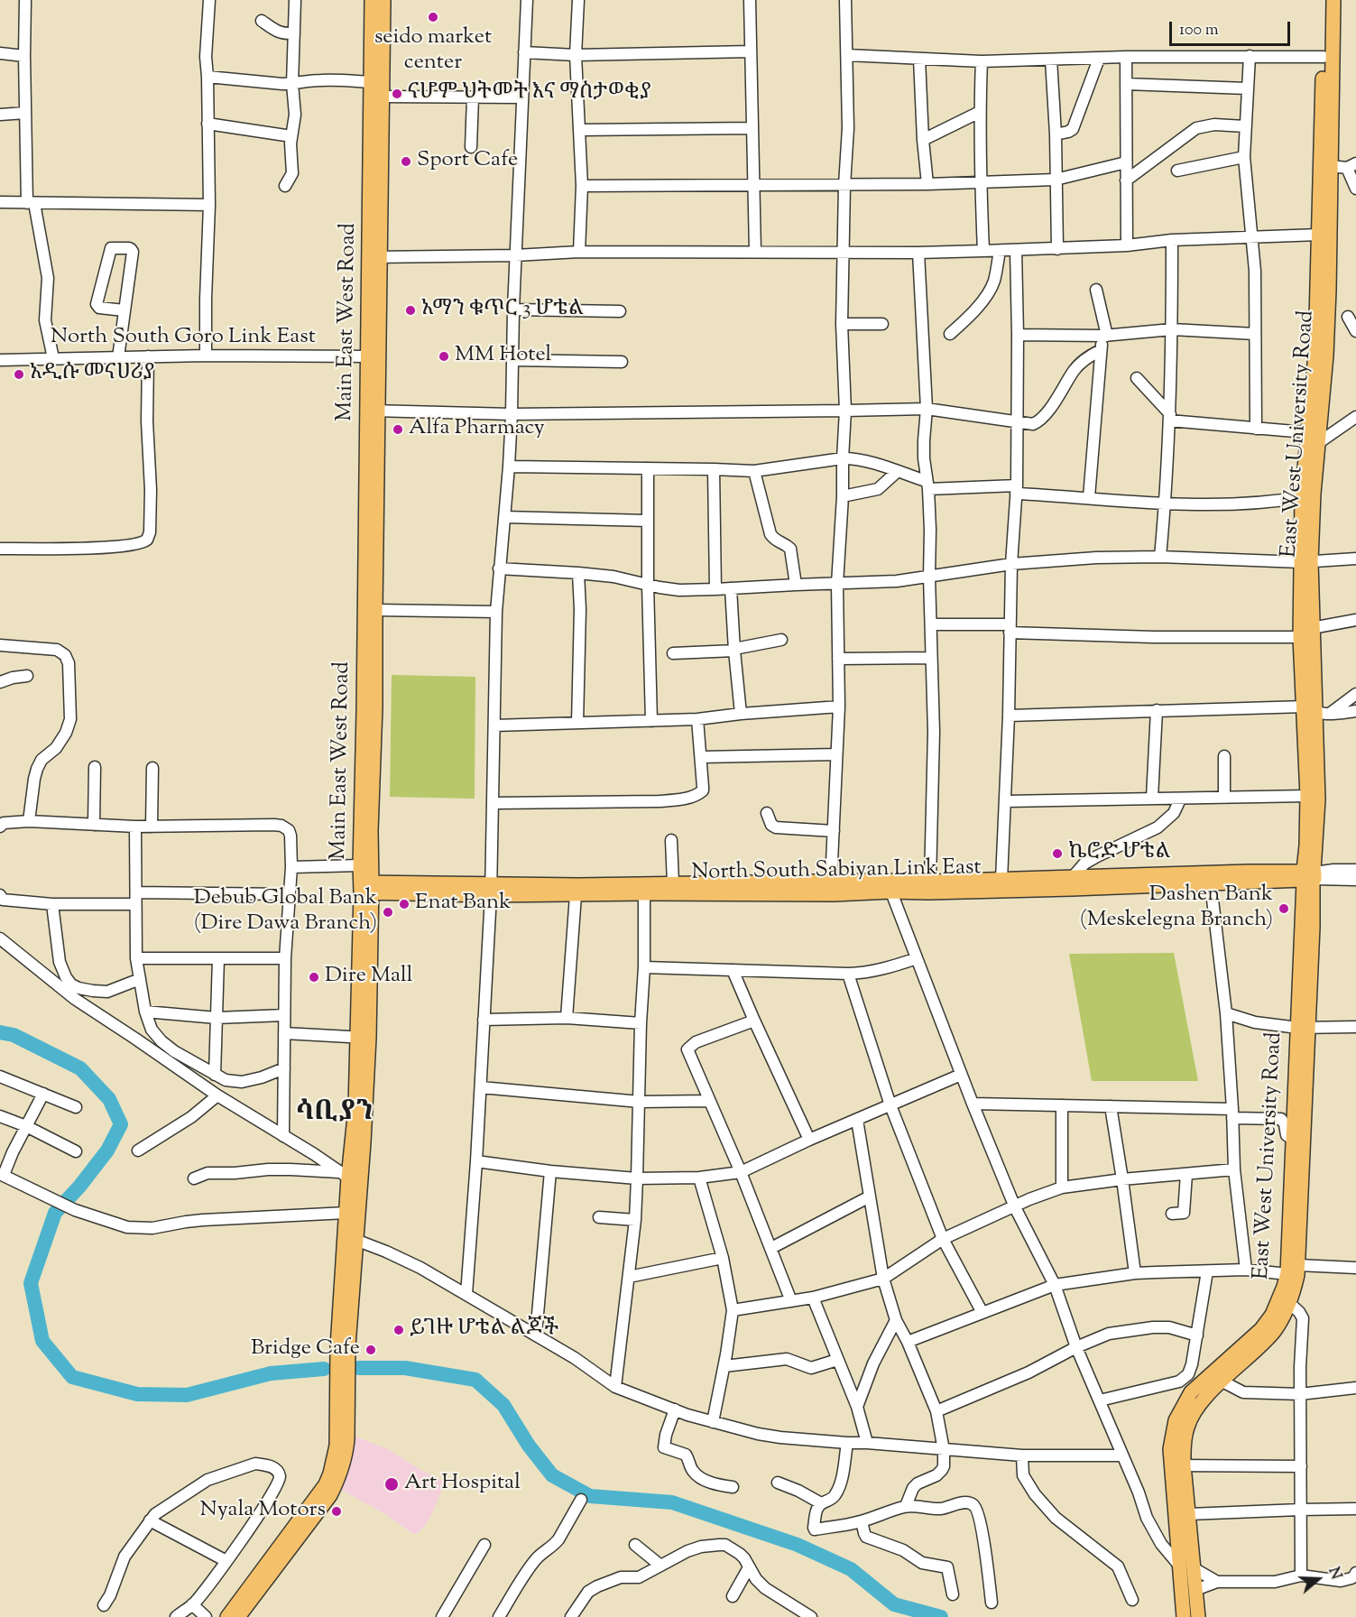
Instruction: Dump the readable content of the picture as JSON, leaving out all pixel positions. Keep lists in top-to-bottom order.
{
  "streets": {
    "main road": ["Main East West Road", "East West University Road", "North South Sabiyan Link East"],
    "street": ["North South Goro Link East"]
  },
  "crossings": [
    ["Main East West Road", "North South Goro Link East"],
    ["Main East West Road", "North South Sabiyan Link East"],
    ["East West University Road", "North South Sabiyan Link East"]
  ],
  "districts": ["ሳቢያን"],
  "places": [
    "seido market center",
    "ናሆም ህትመት እና ማስታወቂያ",
    "Sport Cafe",
    "አማን ቁጥር 3 ሆቴል",
    "MM Hotel",
    "አዲሱ መናሀሪያ",
    "Alfa Pharmacy",
    "ኬሮድ ሆቴል",
    "Enat Bank",
    "Dashen Bank (Meskelegna Branch)",
    "Debub Global Bank (Dire Dawa Branch)",
    "Dire Mall",
    "ይገዙ ሆቴል ልጆች",
    "Bridge Cafe",
    "Art Hospital",
    "Nyala Motors"
  ],
  "scale_bar": "100 m",
  "north": "right"
}
